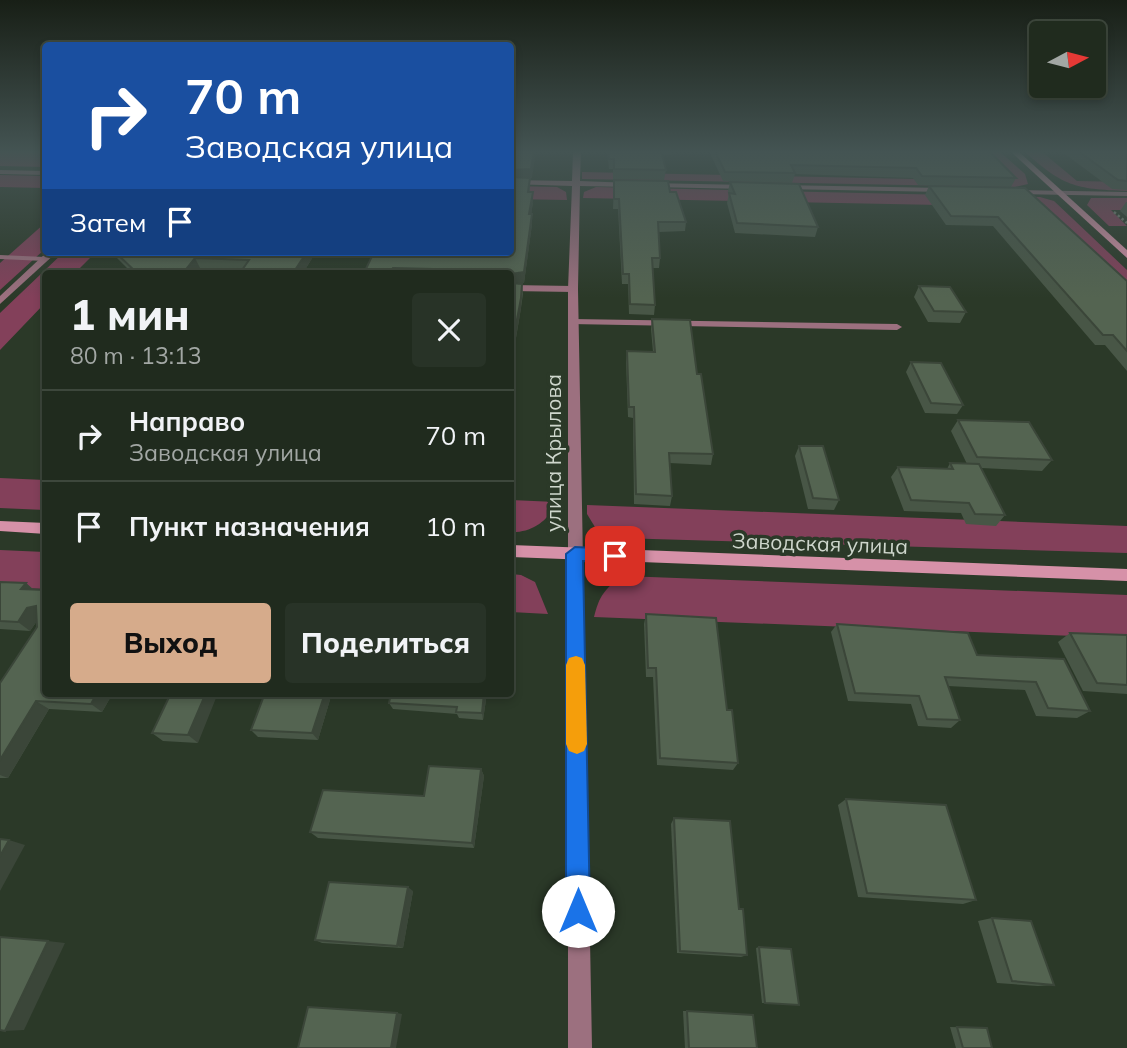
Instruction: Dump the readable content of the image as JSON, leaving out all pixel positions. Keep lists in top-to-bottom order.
{
  "streets": {
    "main road": ["Заводская улица"],
    "street": ["улица Крылова"]
  },
  "crossings": [
    ["улица Крылова", "Заводская улица"]
  ],
  "north": "right",
  "page": {
    "turn": ["70 m", "Заводская улица"],
    "then": "Затем",
    "heading": ["1 мин", "80 m · 13:13"],
    "list": [
      {
        "name": "Направо",
        "note": "Заводская улица",
        "value": "70 m"
      },
      {
        "name": "Пункт назначения",
        "value": "10 m"
      }
    ],
    "buttons": ["Выход", "Поделиться"]
  }
}
